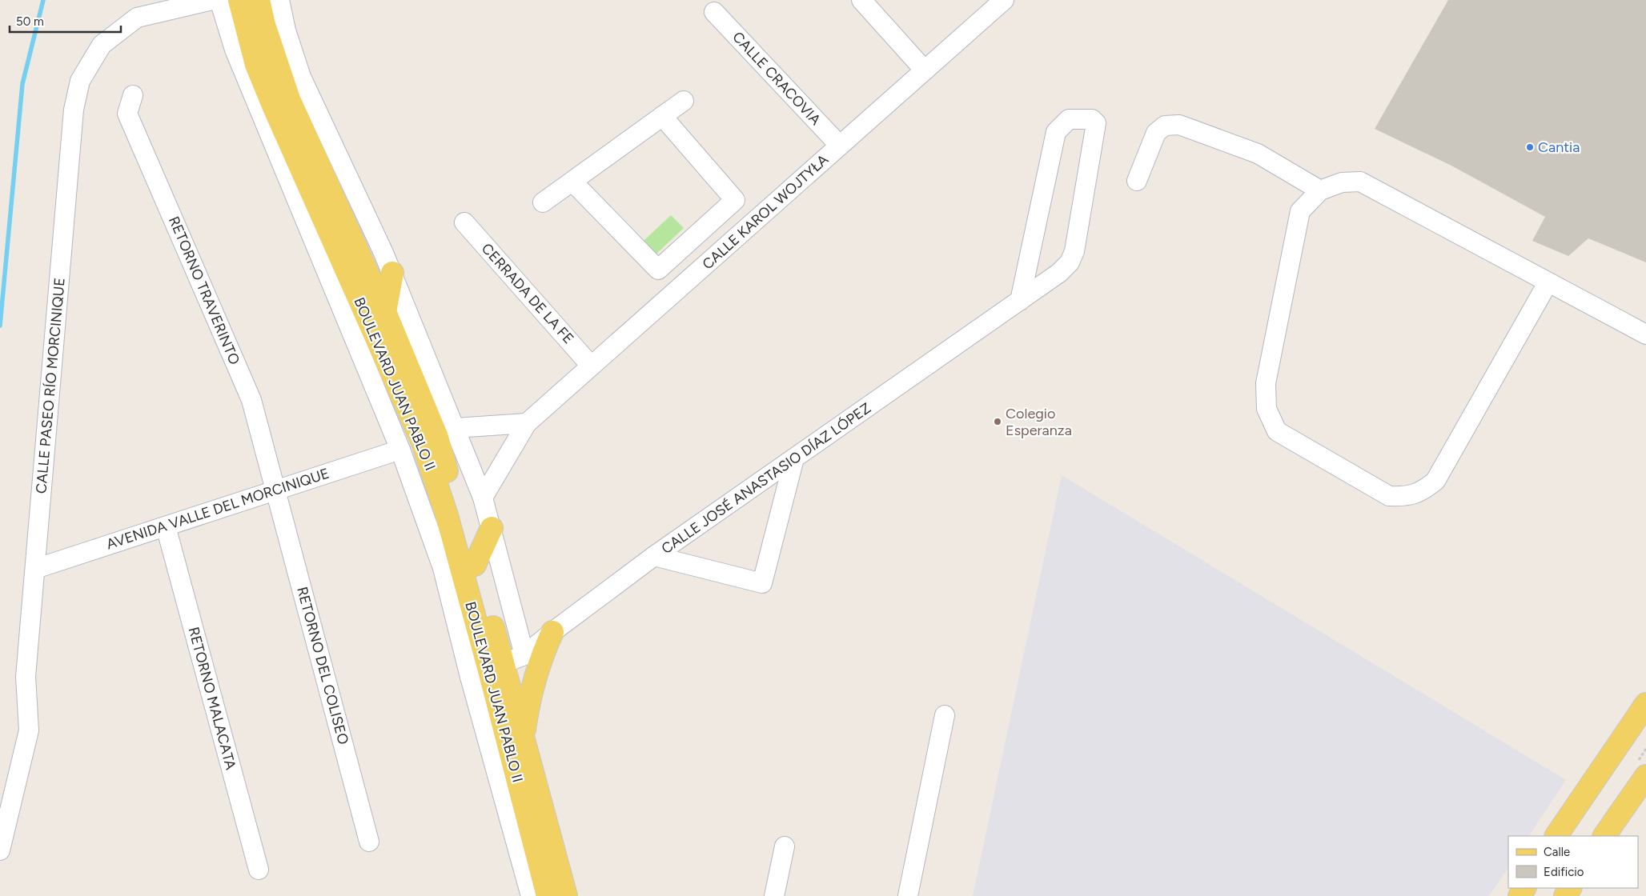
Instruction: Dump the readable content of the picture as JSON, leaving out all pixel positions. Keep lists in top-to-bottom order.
{
  "streets": {
    "main road": ["BOULEVARD JUAN PABLO II"],
    "street": [
      "CALLE CRACOVIA",
      "CALLE KAROL WOJTYŁA",
      "RETORNO TRAVERINTO",
      "CERRADA DE LA FE",
      "CALLE PASEO RÍO MORCINIQUE",
      "CALLE JOSÉ ANASTASIO DÍAZ LÓPEZ",
      "AVENIDA VALLE DEL MORCINIQUE",
      "RETORNO DEL COLISEO",
      "RETORNO MALACATA"
    ]
  },
  "crossings": [
    ["CALLE CRACOVIA", "CALLE KAROL WOJTYŁA"],
    ["CALLE KAROL WOJTYŁA", "CERRADA DE LA FE"],
    ["RETORNO TRAVERINTO", "AVENIDA VALLE DEL MORCINIQUE"],
    ["RETORNO TRAVERINTO", "RETORNO DEL COLISEO"],
    ["BOULEVARD JUAN PABLO II", "CALLE JOSÉ ANASTASIO DÍAZ LÓPEZ"],
    ["BOULEVARD JUAN PABLO II", "AVENIDA VALLE DEL MORCINIQUE"],
    ["CALLE PASEO RÍO MORCINIQUE", "AVENIDA VALLE DEL MORCINIQUE"],
    ["AVENIDA VALLE DEL MORCINIQUE", "RETORNO DEL COLISEO"],
    ["AVENIDA VALLE DEL MORCINIQUE", "RETORNO MALACATA"]
  ],
  "places": ["Cantia", "Colegio Esperanza"],
  "legend": ["Calle", "Edificio"],
  "scale_bar": "50 m"
}
